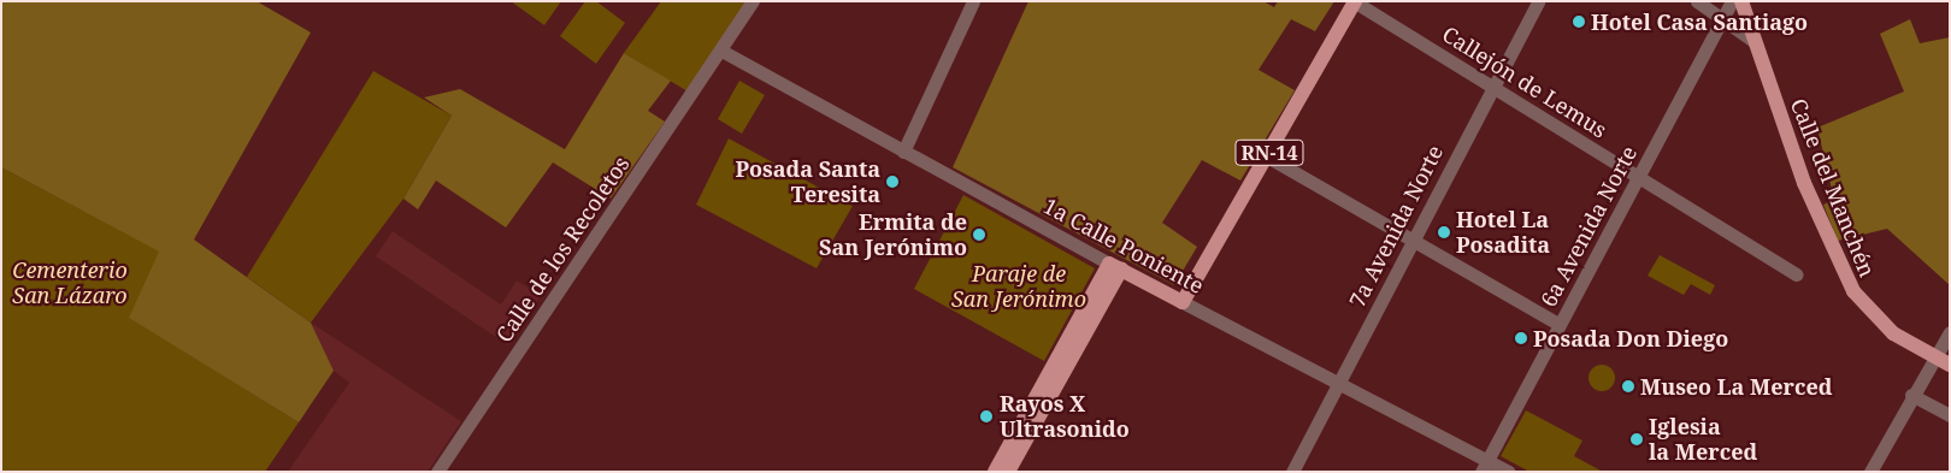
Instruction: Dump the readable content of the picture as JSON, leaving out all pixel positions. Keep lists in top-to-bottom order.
{
  "streets": {
    "main road": ["RN-14", "Calle del Manchén", "1a Calle Poniente"],
    "street": [
      "Callejón de Lemus",
      "7a Avenida Norte",
      "6a Avenida Norte",
      "Calle de los Recoletos"
    ]
  },
  "crossings": [
    ["Callejón de Lemus", "RN-14"],
    ["Callejón de Lemus", "7a Avenida Norte"],
    ["Callejón de Lemus", "6a Avenida Norte"],
    ["RN-14", "1a Calle Poniente"],
    ["7a Avenida Norte", "1a Calle Poniente"],
    ["6a Avenida Norte", "1a Calle Poniente"],
    ["1a Calle Poniente", "Calle de los Recoletos"]
  ],
  "parks": ["Cementerio San Lázaro", "Paraje de San Jerónimo"],
  "places": [
    "Hotel Casa Santiago",
    "Posada Santa Teresita",
    "Hotel La Posadita",
    "Ermita de San Jerónimo",
    "Posada Don Diego",
    "Museo La Merced",
    "Rayos X Ultrasonido",
    "Iglesia la Merced"
  ]
}
